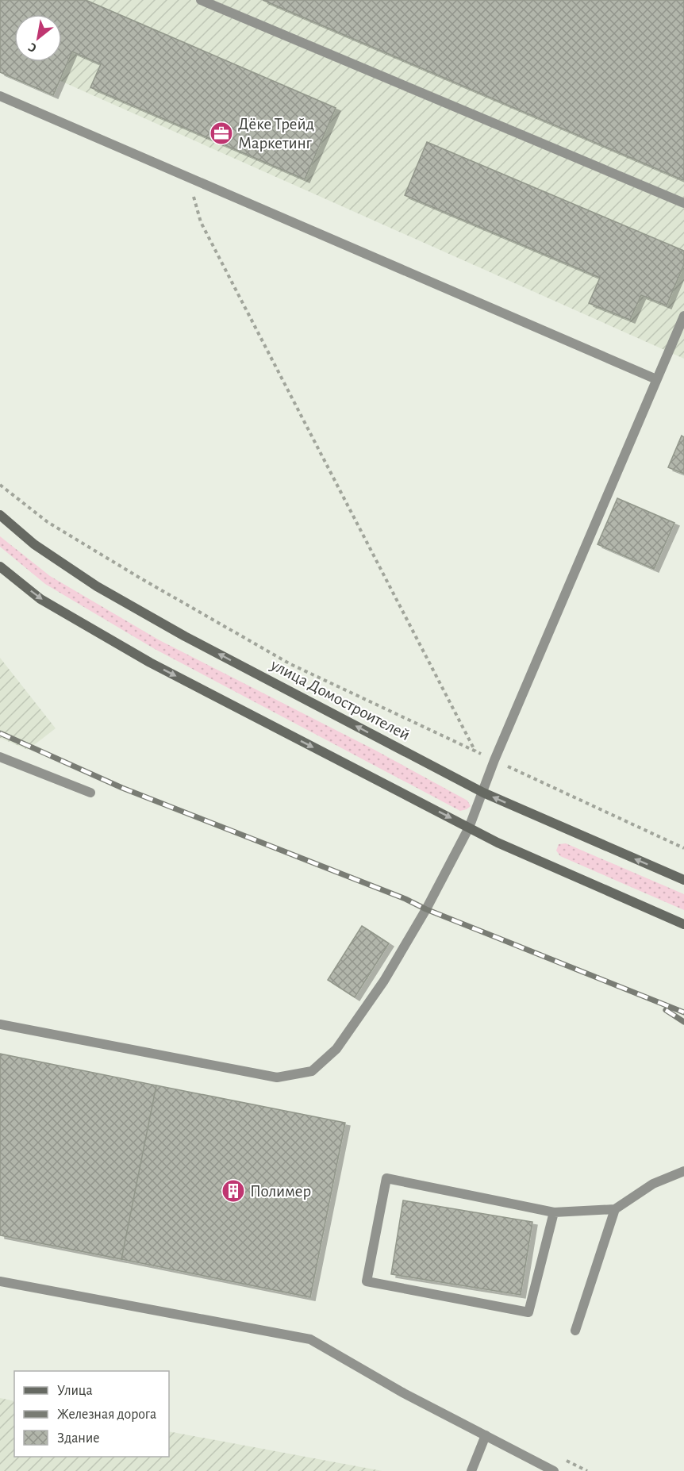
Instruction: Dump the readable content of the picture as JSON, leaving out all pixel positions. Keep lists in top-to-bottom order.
{
  "streets": {
    "main road": ["улица Домостроителей"]
  },
  "places": {
    "office": ["Дёке Трейд Маркетинг"],
    "building": ["Полимер"]
  },
  "legend": ["Улица", "Железная дорога", "Здание"],
  "north": "bottom left"
}
